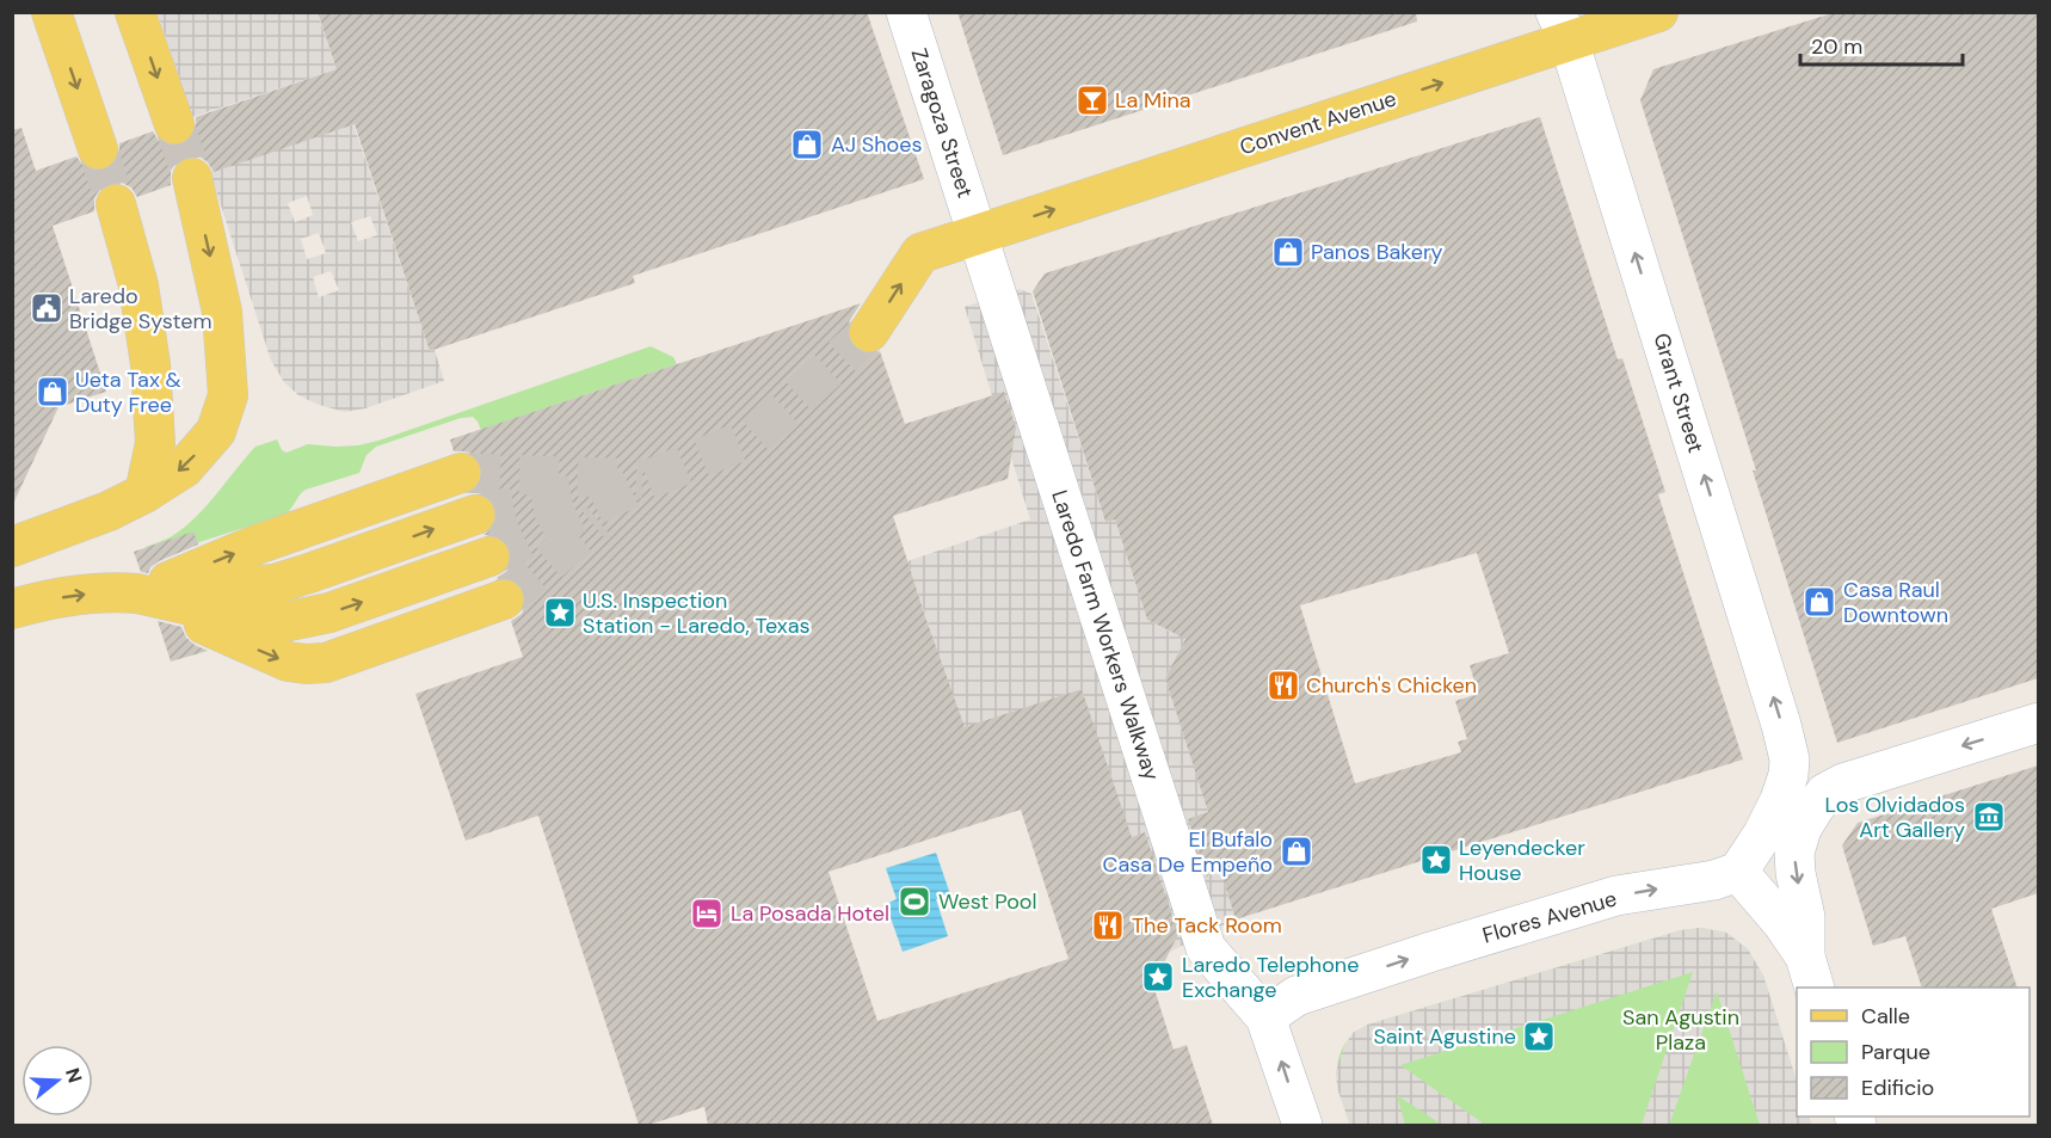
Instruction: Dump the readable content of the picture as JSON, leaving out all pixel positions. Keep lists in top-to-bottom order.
{
  "streets": {
    "main road": ["Convent Avenue"],
    "street": [
      "Zaragoza Street",
      "Grant Street",
      "Laredo Farm Workers Walkway",
      "Flores Avenue"
    ]
  },
  "crossings": [
    ["Zaragoza Street", "Convent Avenue"],
    ["Zaragoza Street", "Laredo Farm Workers Walkway"],
    ["Convent Avenue", "Grant Street"],
    ["Convent Avenue", "Laredo Farm Workers Walkway"],
    ["Grant Street", "Flores Avenue"],
    ["Laredo Farm Workers Walkway", "Flores Avenue"]
  ],
  "one_way": ["Convent Avenue", "Grant Street", "Flores Avenue"],
  "parks": ["San Agustin Plaza"],
  "places": {
    "bar": ["La Mina"],
    "shop": [
      "AJ Shoes",
      "Panos Bakery",
      "Ueta Tax & Duty Free",
      "Casa Raul Downtown",
      "El Bufalo Casa De Empeño"
    ],
    "public building": ["Laredo Bridge System"],
    "place": [
      "U.S. Inspection Station - Laredo, Texas",
      "Leyendecker House",
      "Laredo Telephone Exchange",
      "Saint Agustine"
    ],
    "restaurant": ["Church's Chicken", "The Tack Room"],
    "museum": ["Los Olvidados Art Gallery"],
    "sports": ["West Pool"],
    "hotel": ["La Posada Hotel"]
  },
  "legend": ["Calle", "Parque", "Edificio"],
  "scale_bar": "20 m",
  "north": "right"
}
